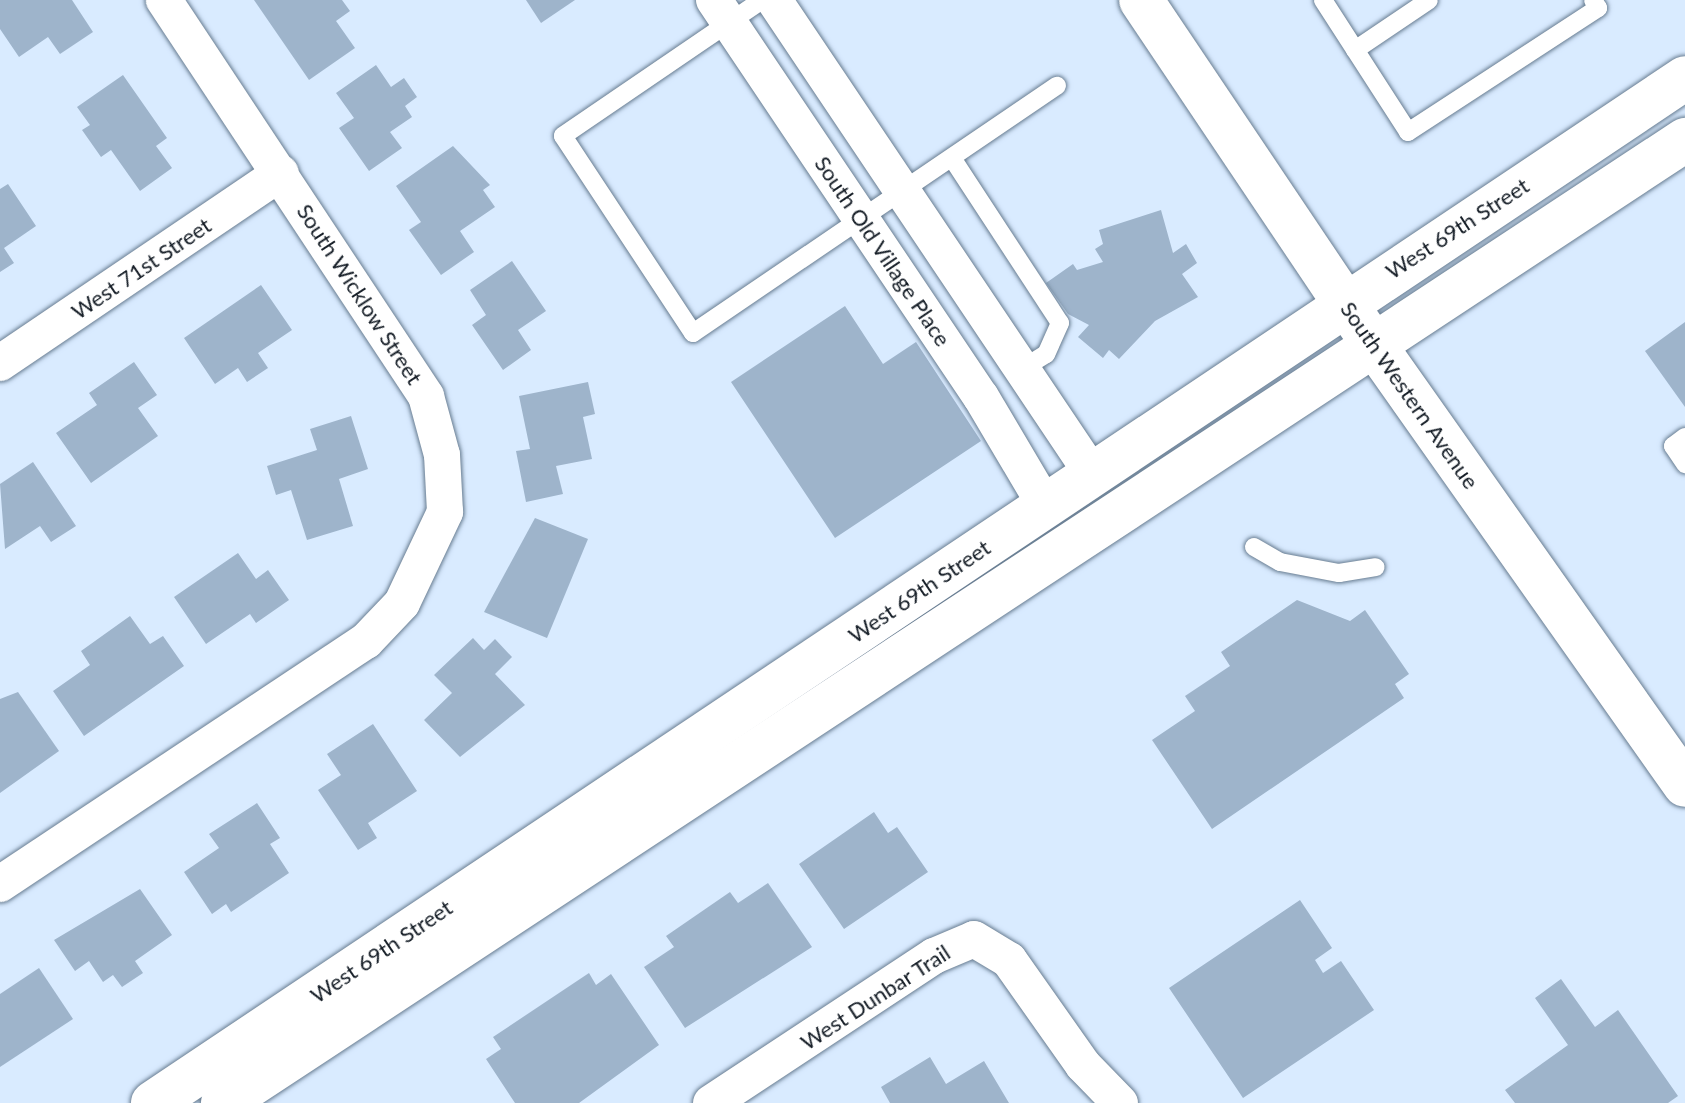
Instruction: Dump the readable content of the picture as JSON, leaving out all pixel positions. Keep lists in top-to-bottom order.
{
  "streets": {
    "main road": ["West 69th Street", "South Western Avenue"],
    "street": [
      "South Old Village Place",
      "West 71st Street",
      "South Wicklow Street",
      "West Dunbar Trail"
    ]
  },
  "crossings": [
    ["West 69th Street", "South Old Village Place"],
    ["West 69th Street", "South Western Avenue"],
    ["West 71st Street", "South Wicklow Street"]
  ]
}
